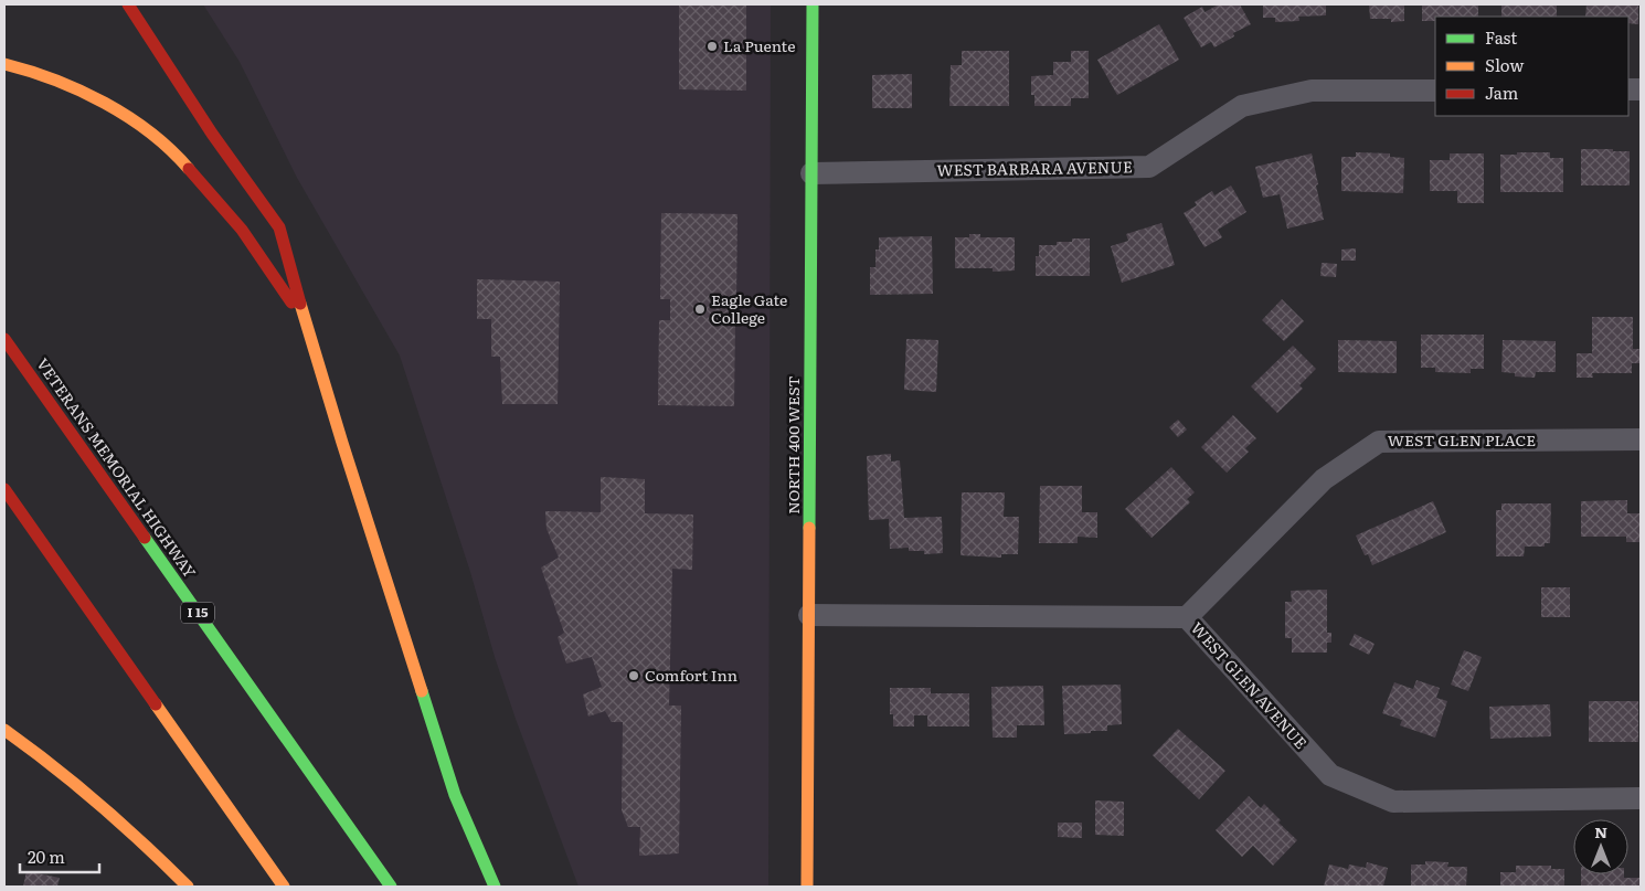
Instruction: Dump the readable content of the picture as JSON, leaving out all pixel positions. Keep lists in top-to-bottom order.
{
  "streets": {
    "main road": ["NORTH 400 WEST", "VETERANS MEMORIAL HIGHWAY", "I 15"],
    "street": ["WEST BARBARA AVENUE", "WEST GLEN PLACE", "WEST GLEN AVENUE"]
  },
  "crossings": [
    ["WEST BARBARA AVENUE", "NORTH 400 WEST"],
    ["WEST GLEN PLACE", "WEST GLEN AVENUE"],
    ["NORTH 400 WEST", "WEST GLEN AVENUE"]
  ],
  "places": ["La Puente", "Eagle Gate College", "Comfort Inn"],
  "legend": ["Fast", "Slow", "Jam"],
  "scale_bar": "20 m",
  "north": "top"
}
